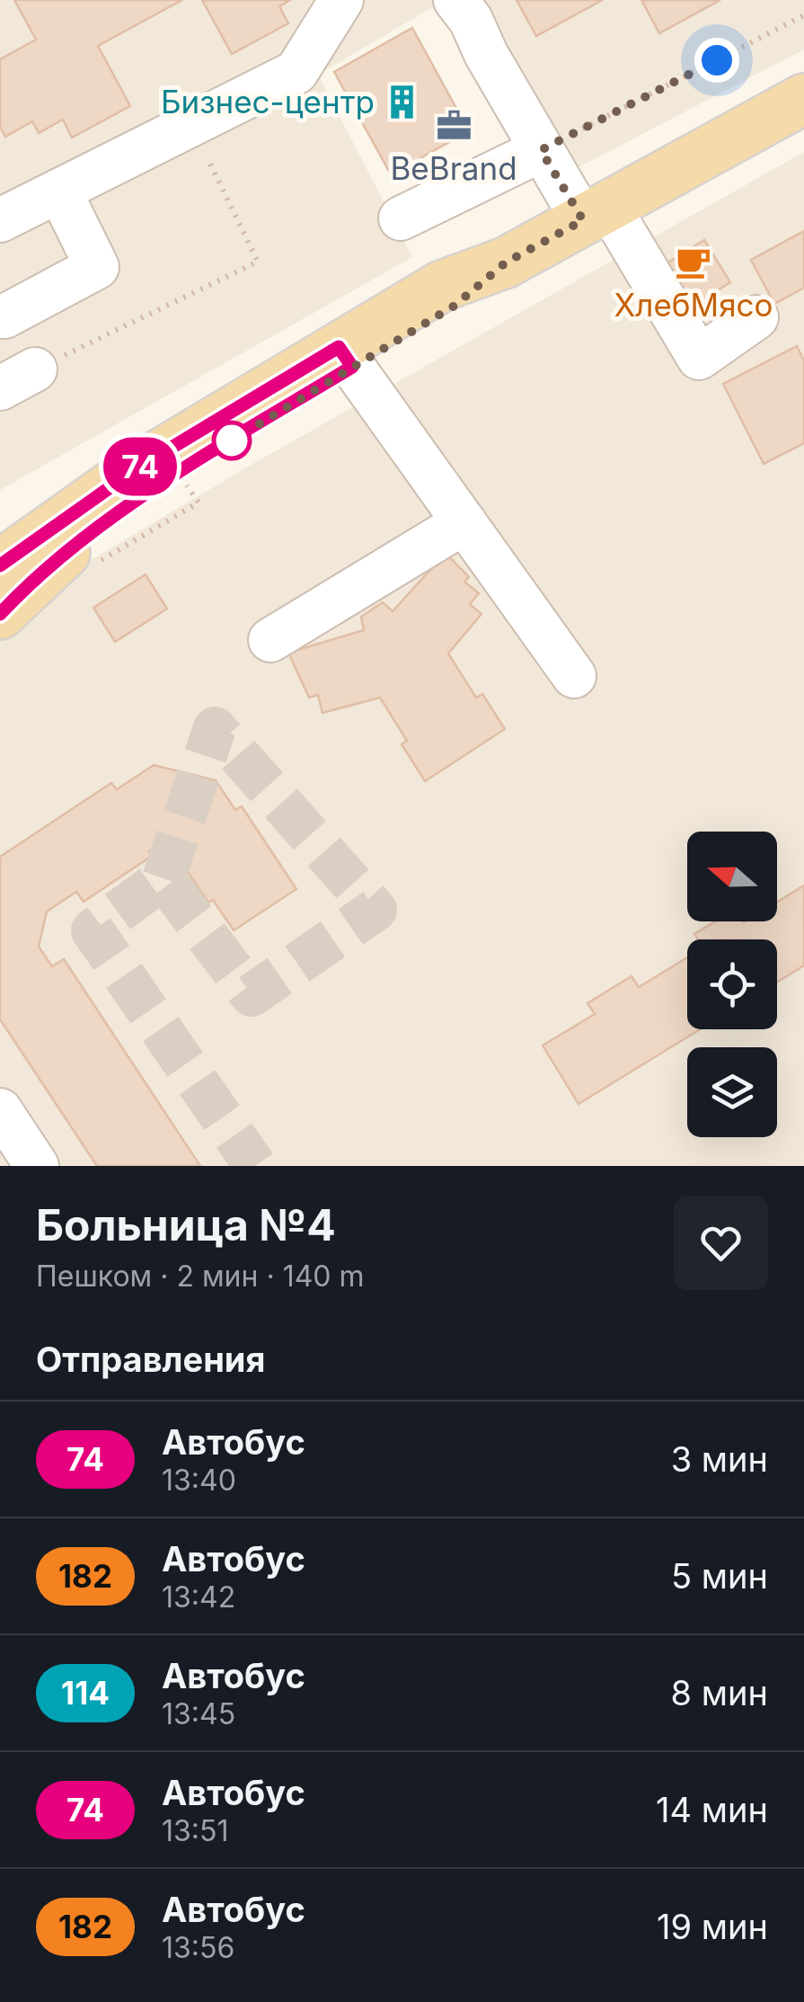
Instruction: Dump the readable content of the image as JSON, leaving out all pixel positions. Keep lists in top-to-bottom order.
{
  "places": {
    "building": ["Бизнес-центр"],
    "office": ["BeBrand"],
    "cafe": ["ХлебМясо"]
  },
  "lines": ["bus line 74"],
  "north": "left",
  "page": {
    "on_map": "74",
    "heading": [
      ["Больница №4", "Пешком · 2 мин · 140 m"],
      "Отправления"
    ],
    "list": [
      {
        "mark": "74",
        "name": "Автобус",
        "note": "13:40",
        "value": "3 мин"
      },
      {
        "mark": "182",
        "name": "Автобус",
        "note": "13:42",
        "value": "5 мин"
      },
      {
        "mark": "114",
        "name": "Автобус",
        "note": "13:45",
        "value": "8 мин"
      },
      {
        "mark": "74",
        "name": "Автобус",
        "note": "13:51",
        "value": "14 мин"
      },
      {
        "mark": "182",
        "name": "Автобус",
        "note": "13:56",
        "value": "19 мин"
      }
    ]
  }
}
